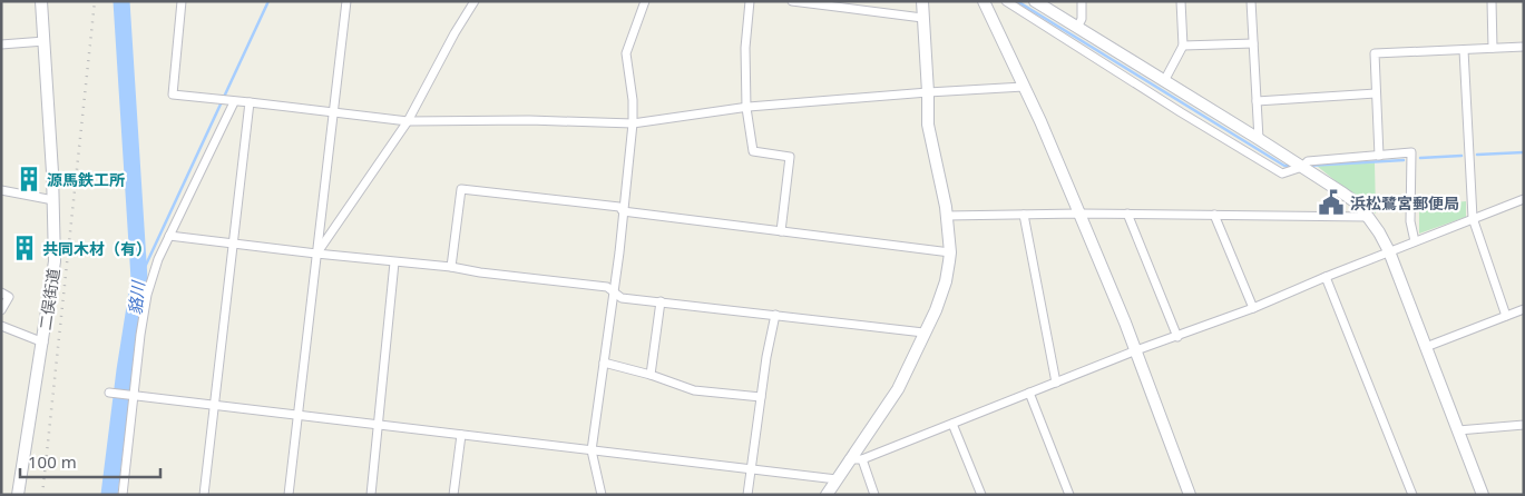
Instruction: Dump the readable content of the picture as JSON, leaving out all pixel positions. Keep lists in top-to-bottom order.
{
  "streets": {
    "street": ["二俣街道"]
  },
  "water": ["貉川"],
  "places": {
    "building": ["源馬鉄工所", "共同木材（有）"],
    "public building": ["浜松鷺宮郵便局"]
  },
  "scale_bar": "100 m"
}
